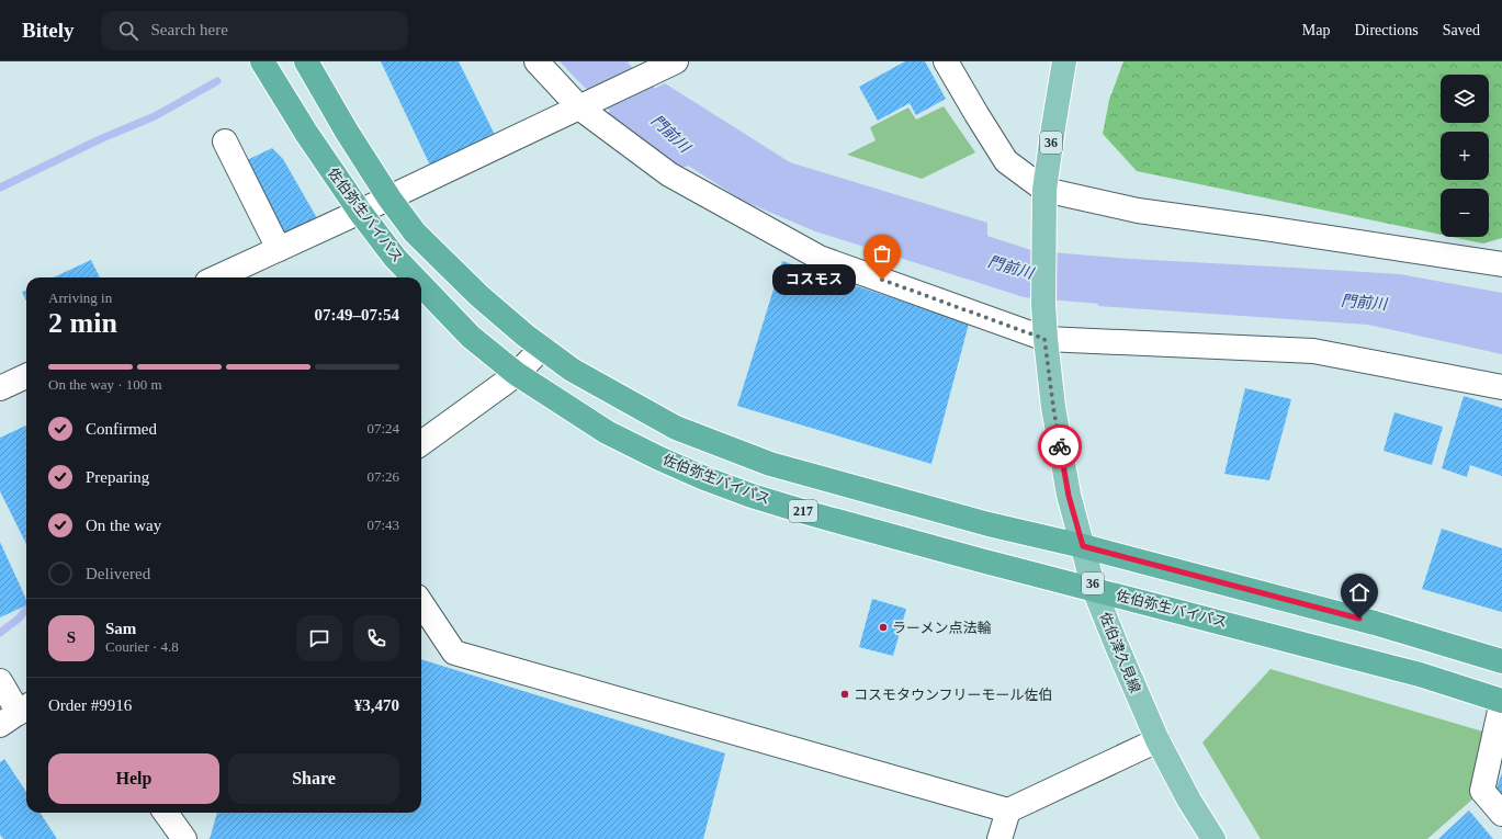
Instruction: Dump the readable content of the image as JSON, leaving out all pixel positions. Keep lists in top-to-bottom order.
{
  "streets": {
    "highway": ["佐伯弥生バイパス", "217"],
    "main road": ["36", "佐伯津久見線"]
  },
  "crossings": [
    ["佐伯弥生バイパス", "佐伯津久見線"]
  ],
  "water": ["門前川"],
  "places": ["コスモス", "ラーメン点法輪", "コスモタウンフリーモール佐伯"],
  "page": {
    "header": "Bitely",
    "search": "Search here",
    "nav": ["Map", "Directions", "Saved"],
    "map_buttons": ["+", "−"],
    "bubble": "コスモス",
    "heading": ["2 min", "Arriving in", "07:49–07:54"],
    "panel": [
      "Sam",
      "Courier · 4.8",
      "Order #9916",
      "¥3,470"
    ],
    "bar": "On the way · 100 m",
    "list": [
      ["Confirmed", "07:24"],
      ["Preparing", "07:26"],
      ["On the way", "07:43"],
      "Delivered"
    ],
    "round": "S",
    "buttons": ["Help", "Share"]
  }
}
